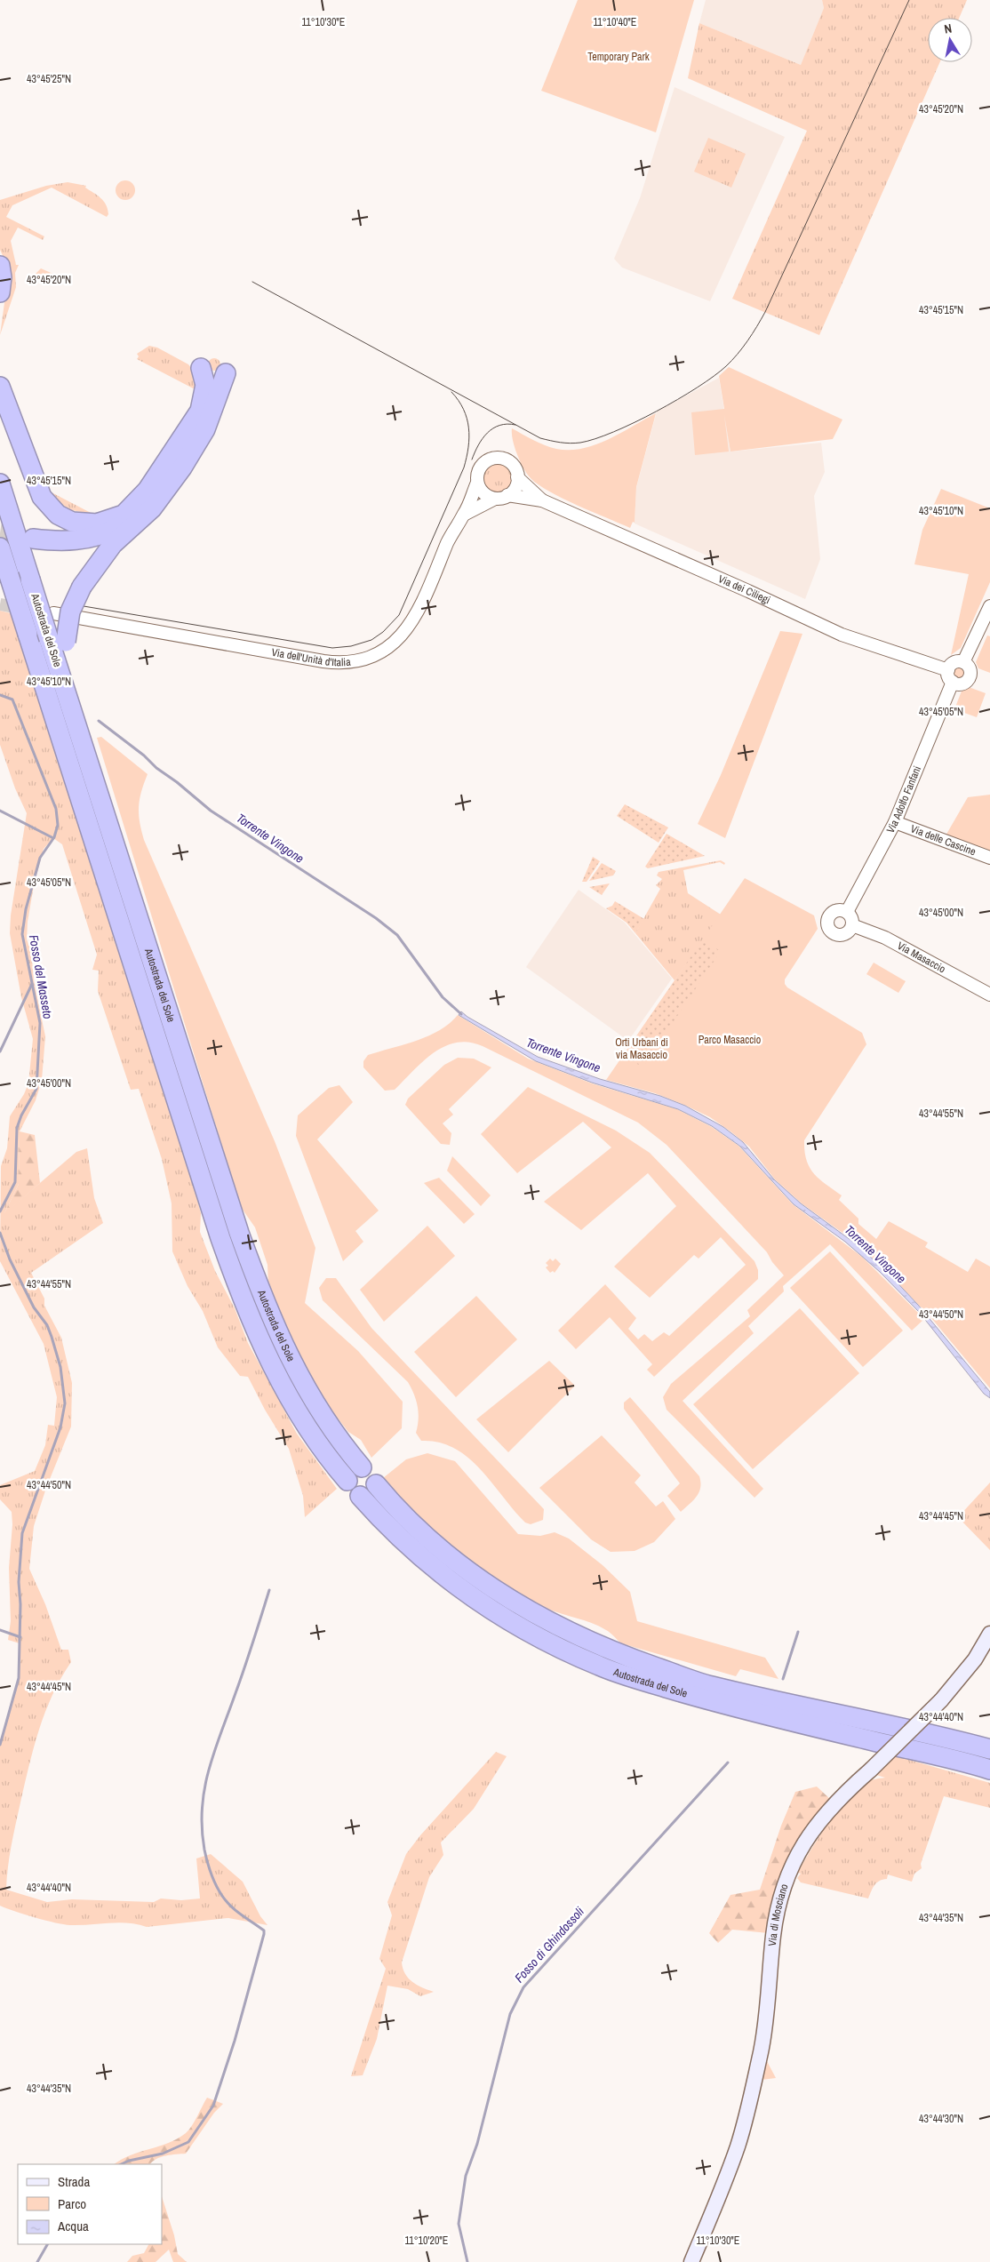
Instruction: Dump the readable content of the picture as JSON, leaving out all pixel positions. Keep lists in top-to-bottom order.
{
  "streets": {
    "highway": ["Autostrada del Sole"],
    "main road": ["Via di Mosciano"],
    "street": [
      "Via dei Ciliegi",
      "Via dell'Unità d'Italia",
      "Via Adolfo Fanfani",
      "Via delle Cascine",
      "Via Masaccio"
    ]
  },
  "crossings": [
    ["Via dei Ciliegi", "Via dell'Unità d'Italia"],
    ["Via dei Ciliegi", "Via Adolfo Fanfani"],
    ["Via Adolfo Fanfani", "Via delle Cascine"],
    ["Via Adolfo Fanfani", "Via Masaccio"]
  ],
  "water": ["Torrente Vingone", "Fosso del Masseto", "Fosso di Ghindossoli"],
  "parks": ["Temporary Park", "Parco Masaccio", "Orti Urbani di via Masaccio"],
  "legend": ["Strada", "Parco", "Acqua"],
  "north": "top",
  "coordinates": [
    "11°10'30\"E",
    "11°10'40\"E",
    "43°45'25\"N",
    "43°45'20\"N",
    "43°45'15\"N",
    "43°45'10\"N",
    "43°45'05\"N",
    "43°45'00\"N",
    "43°44'55\"N",
    "43°44'50\"N",
    "43°44'45\"N",
    "43°44'40\"N",
    "43°44'35\"N",
    "43°44'30\"N",
    "11°10'20\"E"
  ]
}
